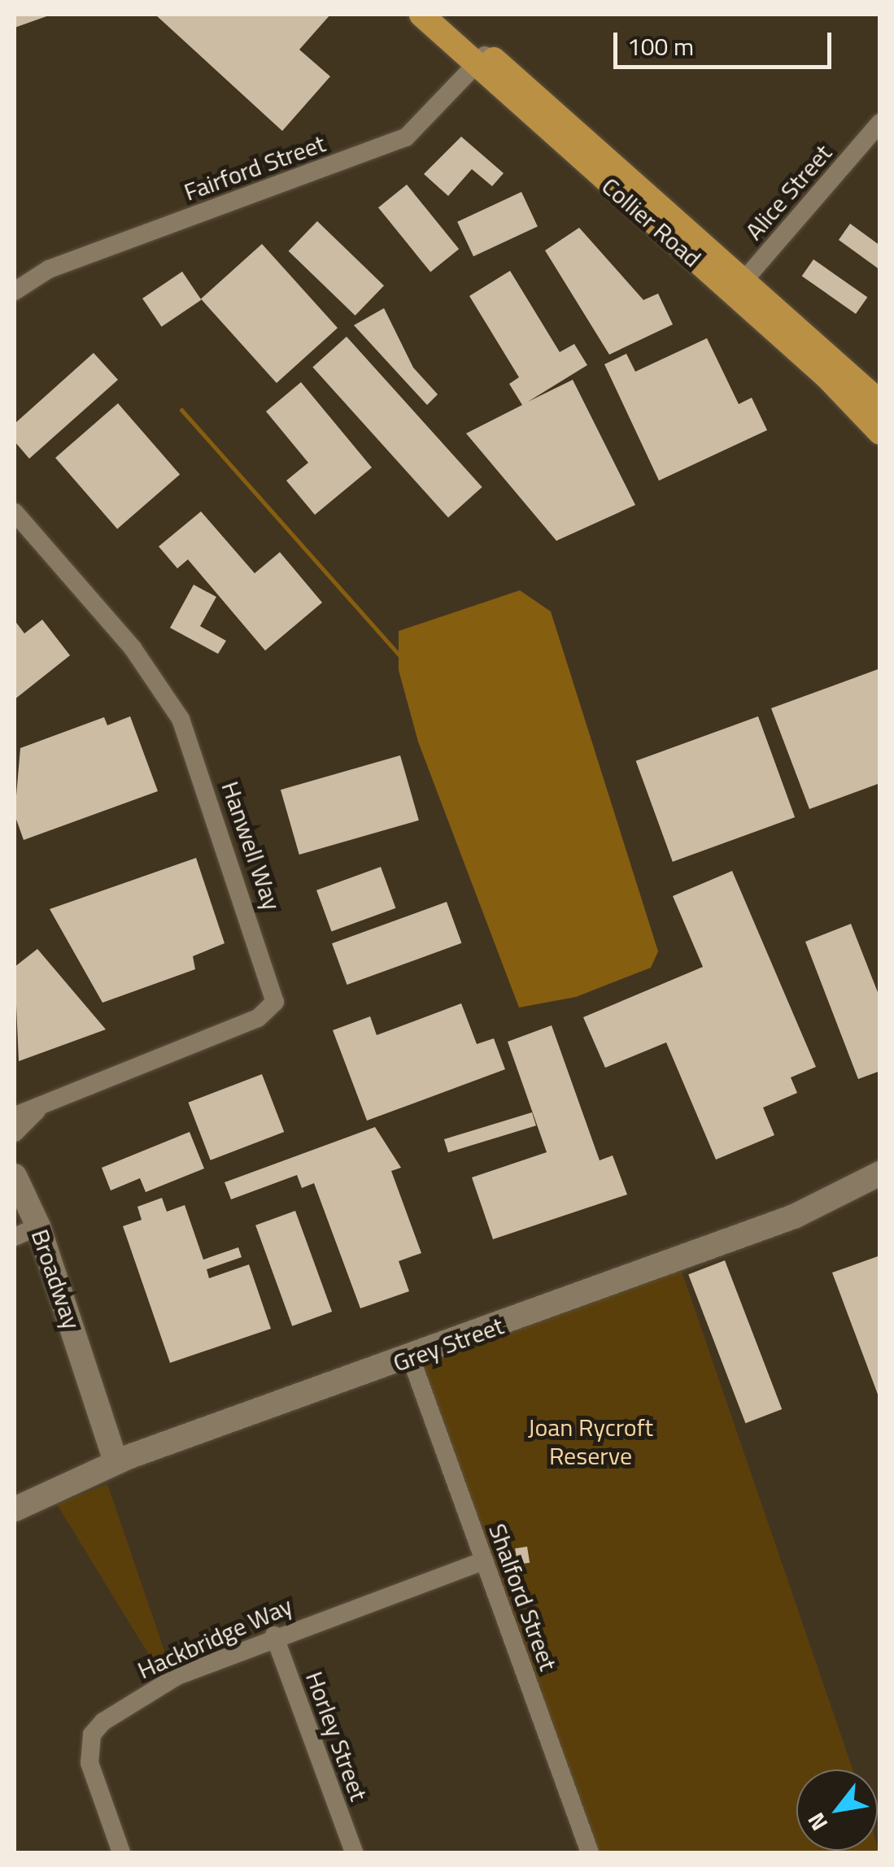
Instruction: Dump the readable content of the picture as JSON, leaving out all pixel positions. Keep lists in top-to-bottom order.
{
  "streets": {
    "main road": ["Collier Road"],
    "street": [
      "Fairford Street",
      "Alice Street",
      "Hanwell Way",
      "Broadway",
      "Grey Street",
      "Shalford Street",
      "Hackbridge Way",
      "Horley Street"
    ]
  },
  "crossings": [
    ["Fairford Street", "Collier Road"],
    ["Alice Street", "Collier Road"],
    ["Broadway", "Grey Street"],
    ["Grey Street", "Shalford Street"],
    ["Shalford Street", "Hackbridge Way"],
    ["Hackbridge Way", "Horley Street"]
  ],
  "parks": ["Joan Rycroft Reserve"],
  "scale_bar": "100 m",
  "north": "bottom left"
}
